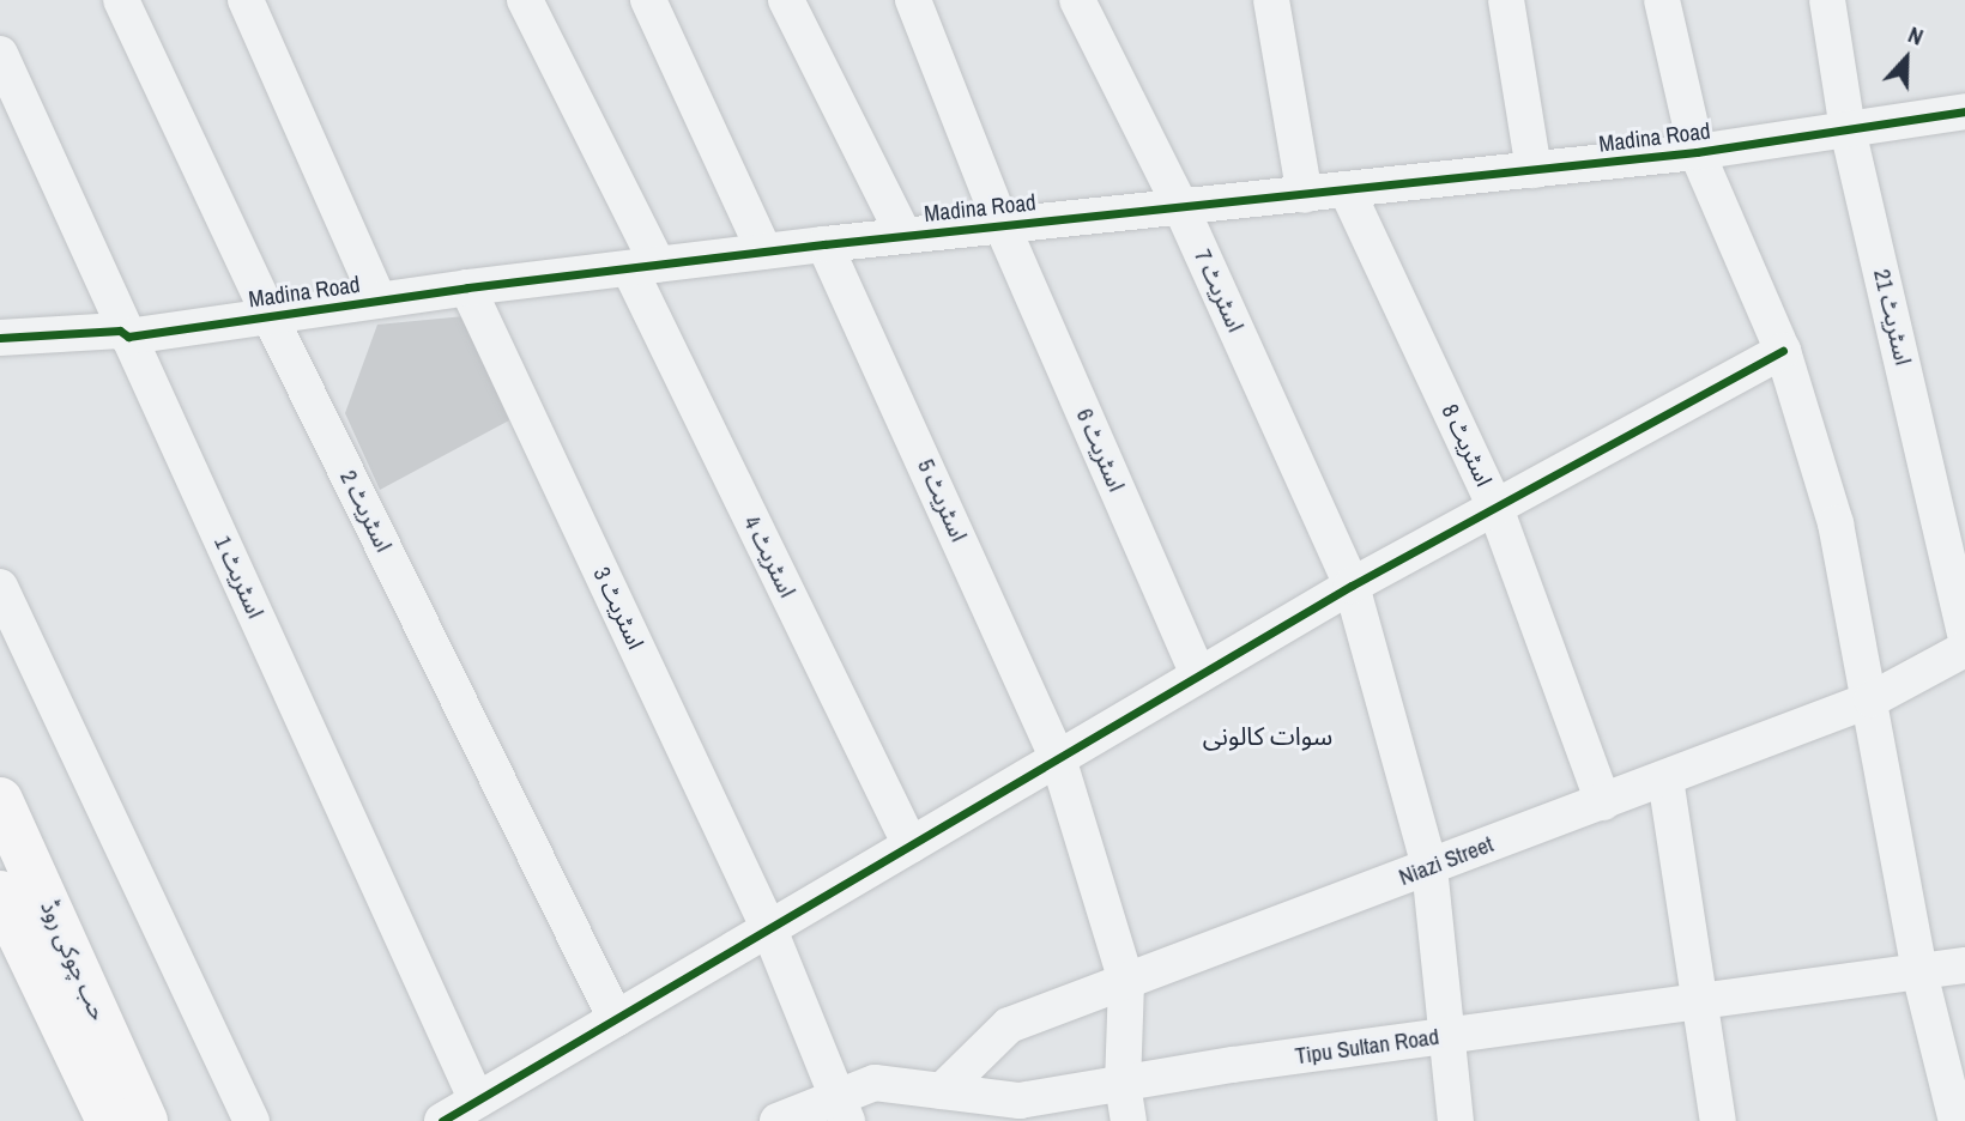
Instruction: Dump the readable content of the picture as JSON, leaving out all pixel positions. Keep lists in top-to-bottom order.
{
  "streets": {
    "highway": ["حب چوکی روڈ"],
    "street": [
      "Madina Road",
      "اسٹریٹ 7",
      "اسٹریٹ 21",
      "اسٹریٹ 8",
      "اسٹریٹ 6",
      "اسٹریٹ 5",
      "اسٹریٹ 2",
      "اسٹریٹ 4",
      "اسٹریٹ 1",
      "اسٹریٹ 3",
      "Niazi Street",
      "Tipu Sultan Road"
    ]
  },
  "crossings": [
    ["Madina Road", "اسٹریٹ 7"],
    ["Madina Road", "اسٹریٹ 21"],
    ["Madina Road", "اسٹریٹ 8"],
    ["Madina Road", "اسٹریٹ 6"],
    ["Madina Road", "اسٹریٹ 5"],
    ["Madina Road", "اسٹریٹ 2"],
    ["Madina Road", "اسٹریٹ 4"],
    ["Madina Road", "اسٹریٹ 1"],
    ["Madina Road", "اسٹریٹ 3"],
    ["اسٹریٹ 7", "Niazi Street"],
    ["اسٹریٹ 7", "Tipu Sultan Road"],
    ["اسٹریٹ 8", "Niazi Street"],
    ["اسٹریٹ 5", "Niazi Street"],
    ["اسٹریٹ 5", "Tipu Sultan Road"],
    ["اسٹریٹ 3", "Tipu Sultan Road"],
    ["Niazi Street", "Tipu Sultan Road"]
  ],
  "districts": ["سوات کالونی"],
  "north": "top"
}
